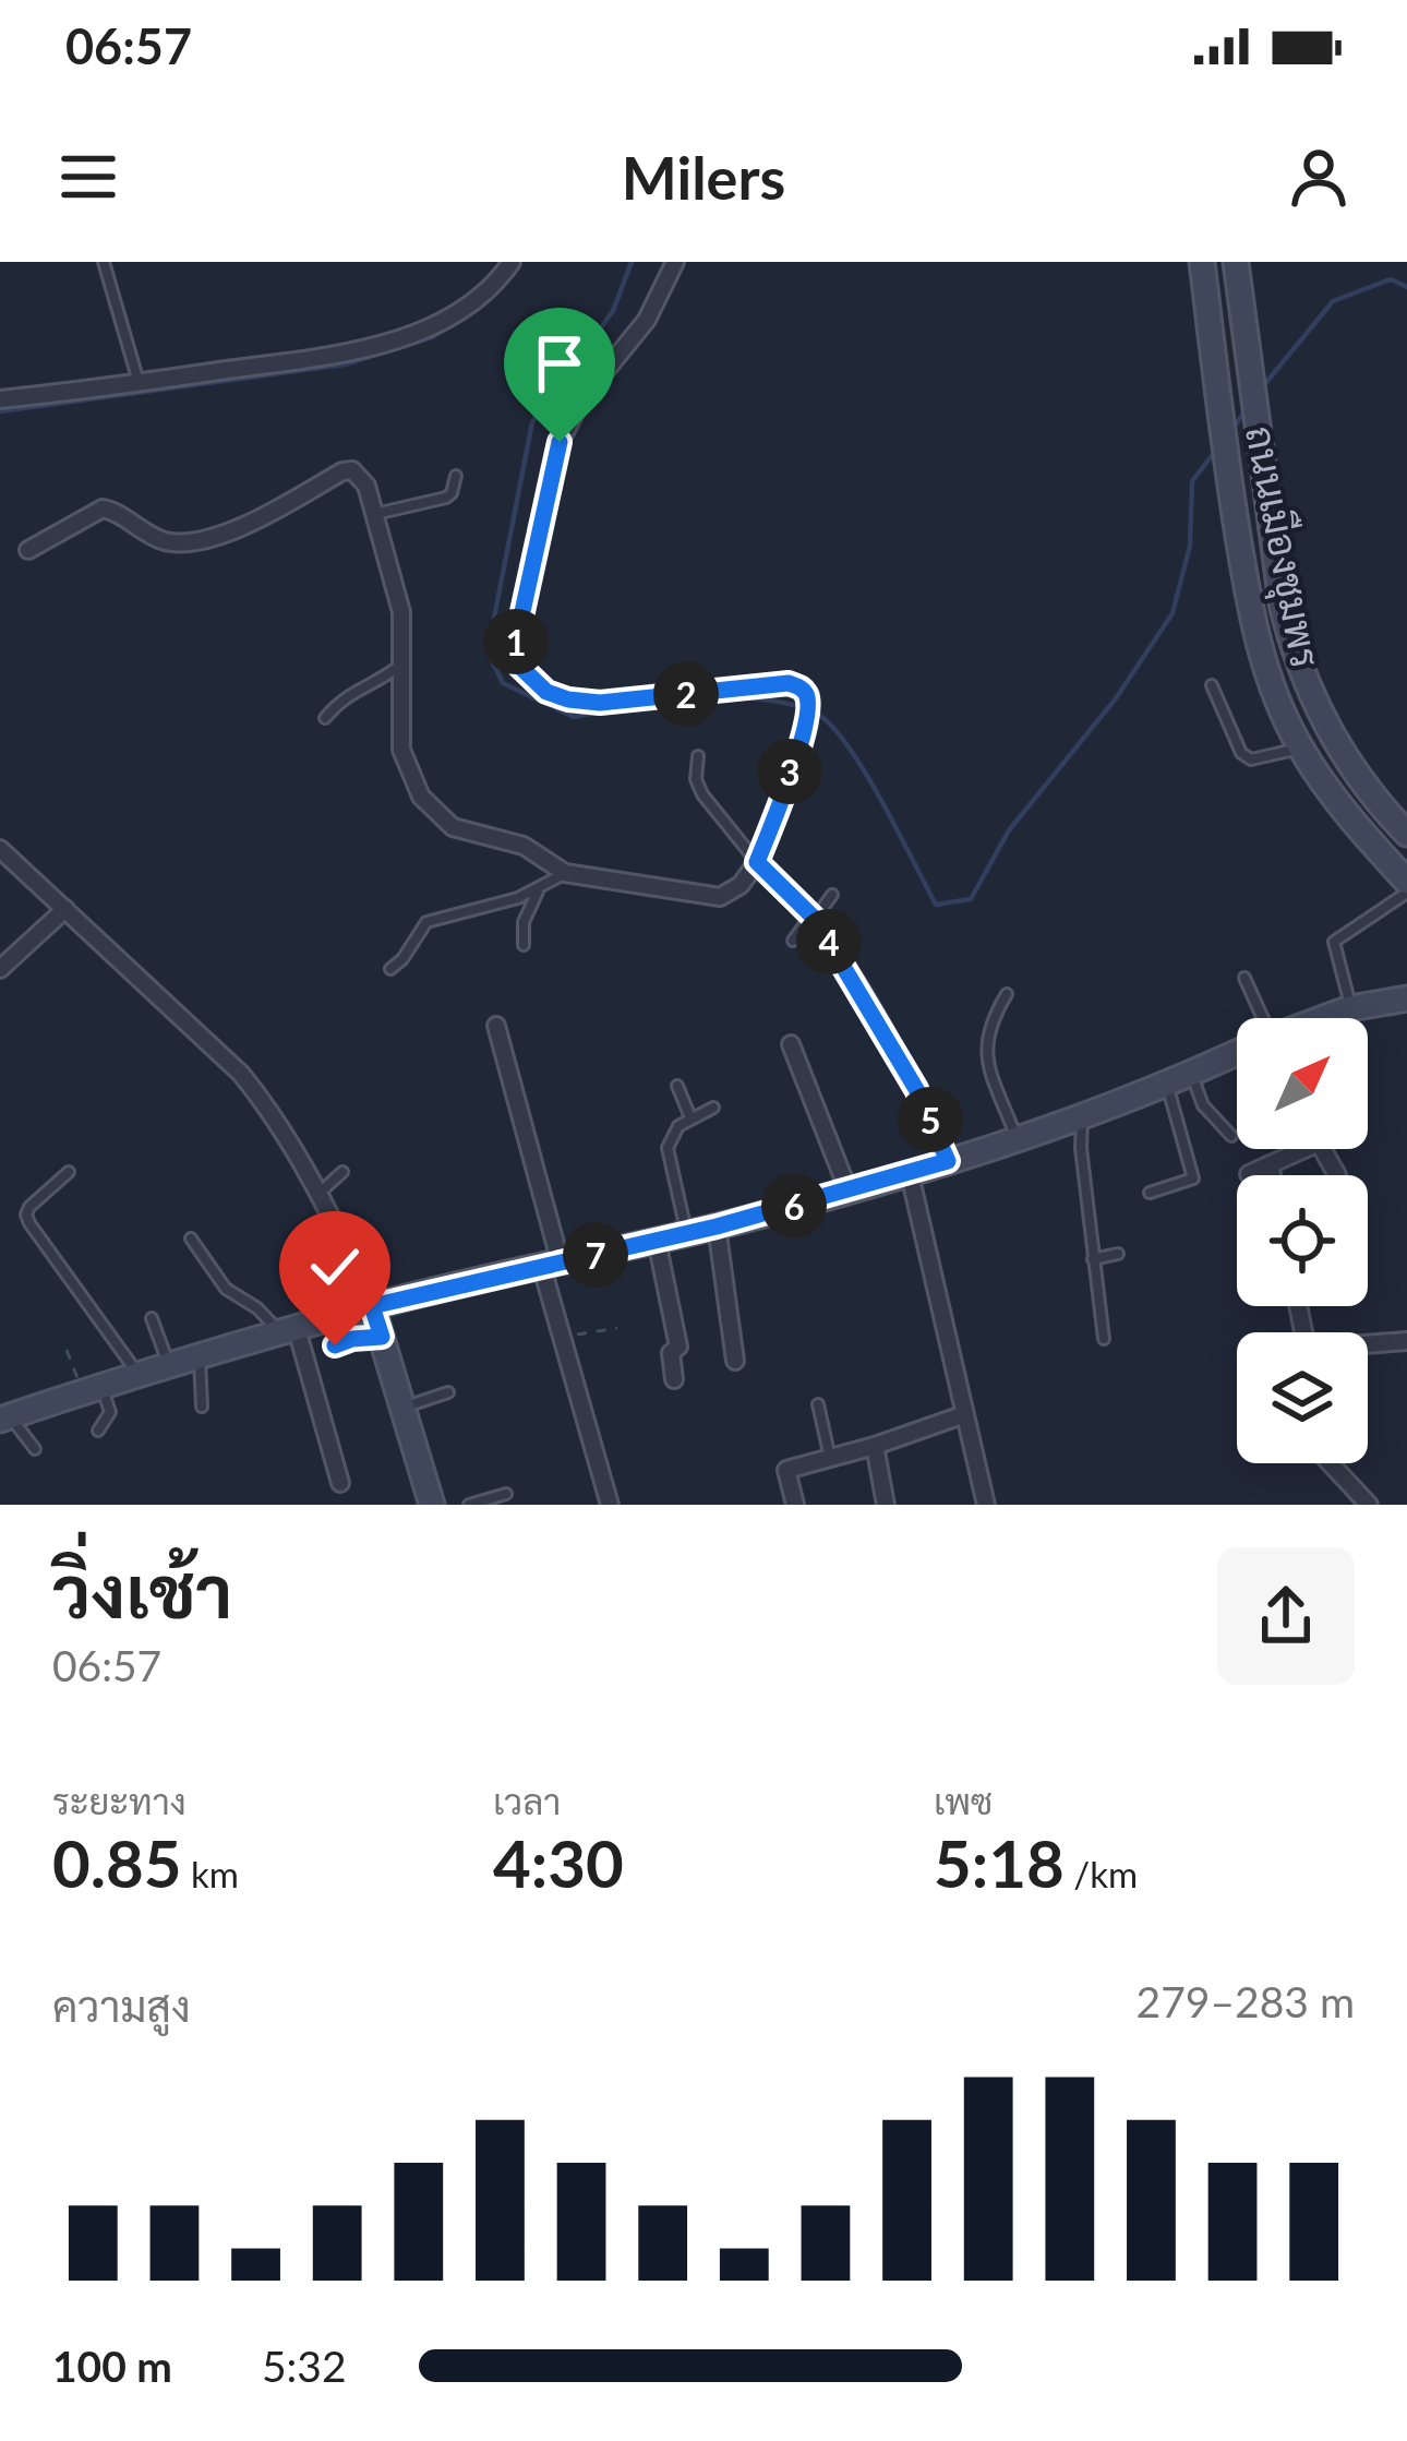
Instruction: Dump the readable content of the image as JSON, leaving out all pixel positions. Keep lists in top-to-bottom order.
{
  "streets": {
    "street": ["ถนนเมืองชุมพร"]
  },
  "north": "top right",
  "page": {
    "status": "06:57",
    "header": "Milers",
    "pins": [
      "1",
      "2",
      "3",
      "4",
      "5",
      "6",
      "7"
    ],
    "heading": ["วิ่งเช้า", "06:57"],
    "stats": [
      ["ระยะทาง", "0.85 km"],
      ["เวลา", "4:30"],
      ["เพซ", "5:18 /km"]
    ],
    "chart": ["ความสูง", "279–283 m"],
    "list": [
      {
        "name": "100 m",
        "note": "5:32"
      }
    ]
  }
}
